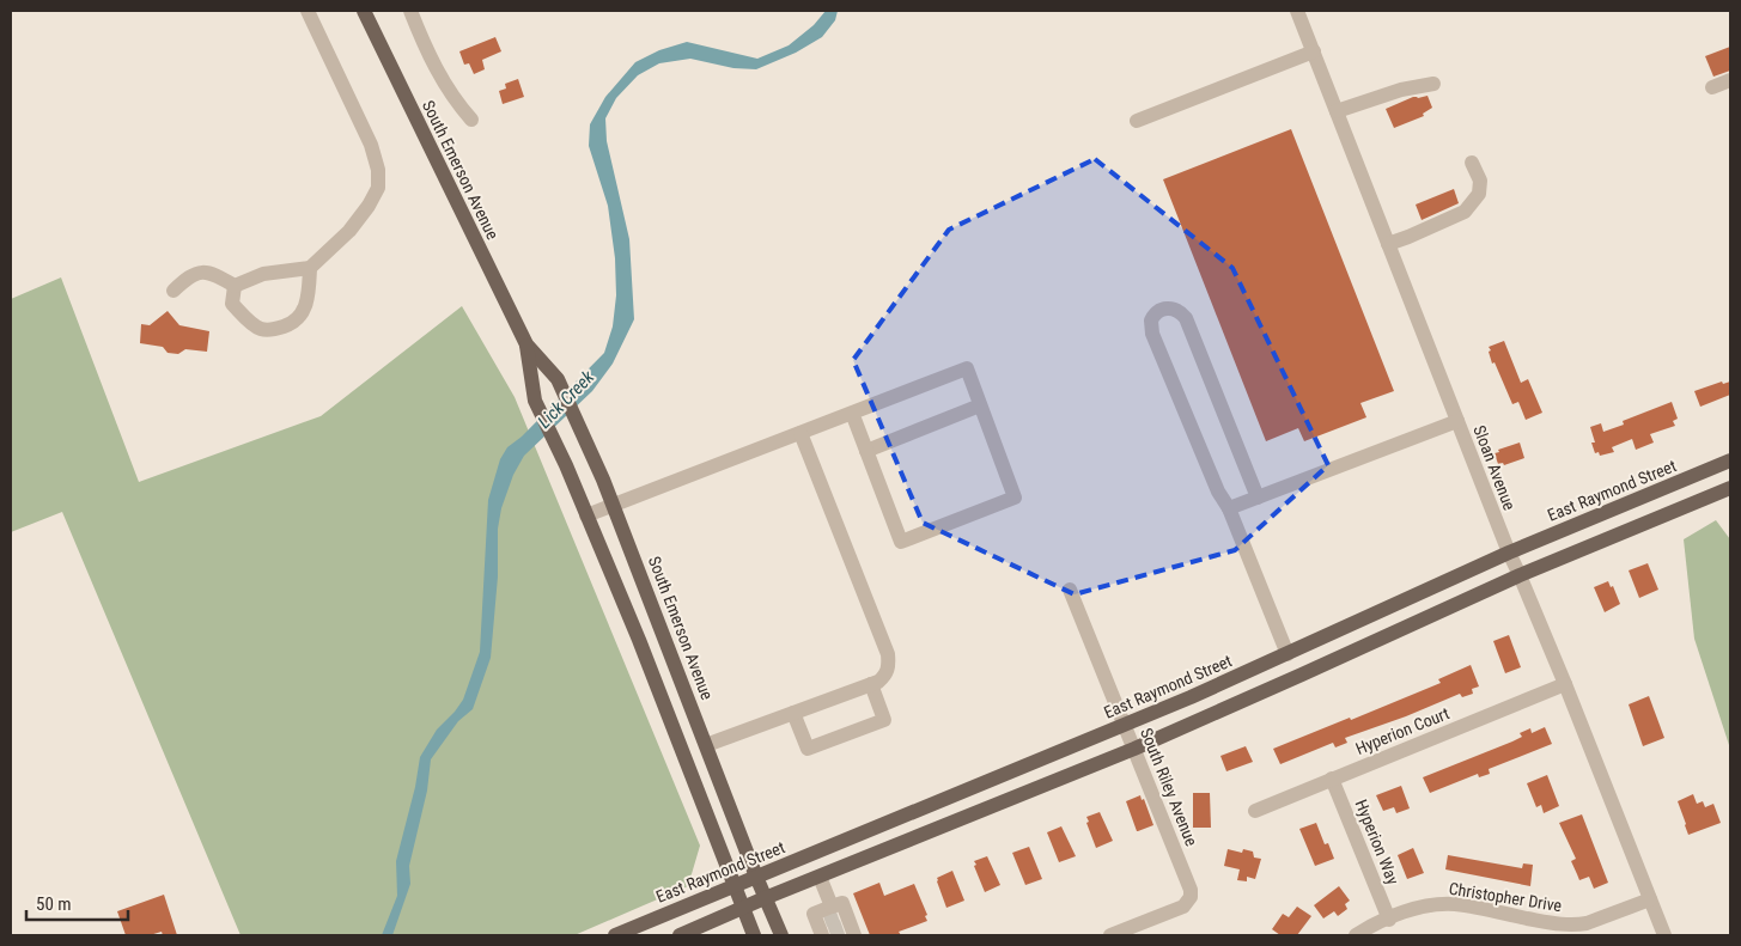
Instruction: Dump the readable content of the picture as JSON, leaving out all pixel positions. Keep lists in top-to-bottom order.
{
  "streets": {
    "main road": ["South Emerson Avenue", "East Raymond Street"],
    "street": [
      "Sloan Avenue",
      "Hyperion Court",
      "South Riley Avenue",
      "Hyperion Way",
      "Christopher Drive"
    ]
  },
  "crossings": [
    ["South Emerson Avenue", "East Raymond Street"],
    ["Sloan Avenue", "East Raymond Street"],
    ["Sloan Avenue", "Hyperion Court"],
    ["Sloan Avenue", "Christopher Drive"],
    ["East Raymond Street", "South Riley Avenue"],
    ["Hyperion Court", "Hyperion Way"],
    ["Hyperion Way", "Christopher Drive"]
  ],
  "water": ["Lick Creek"],
  "scale_bar": "50 m"
}
